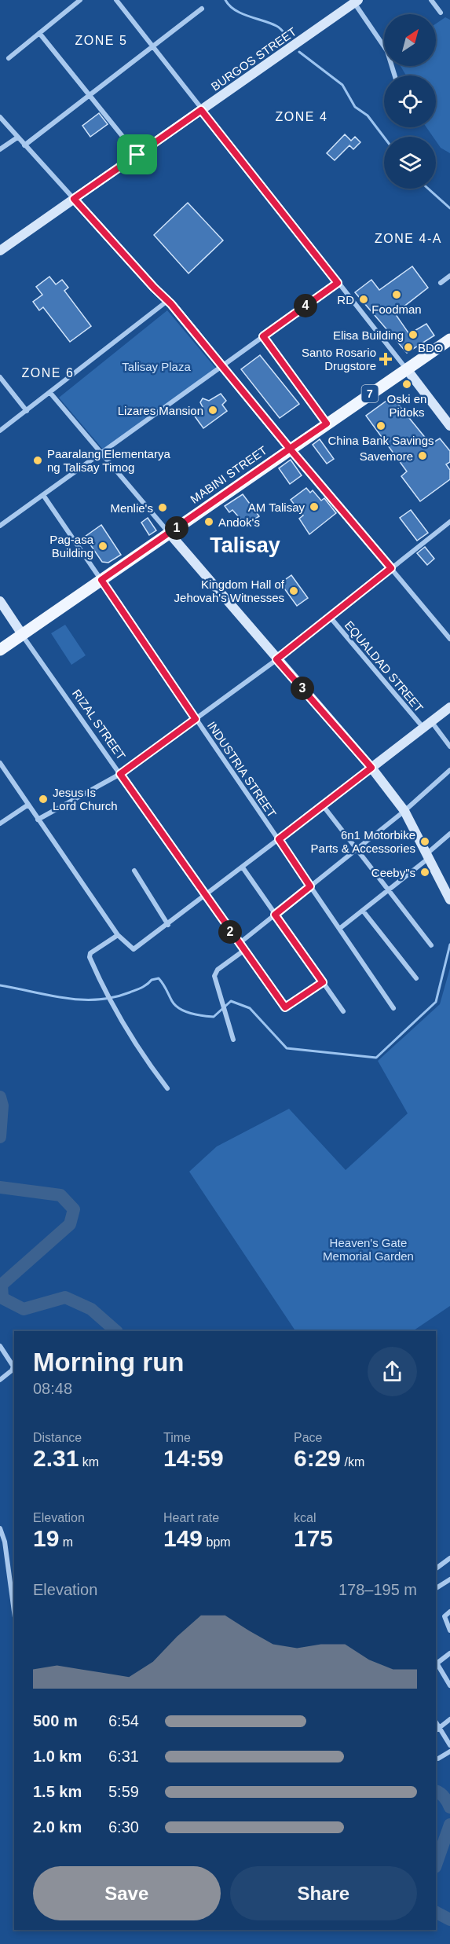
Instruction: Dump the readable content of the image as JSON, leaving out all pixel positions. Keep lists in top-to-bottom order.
{
  "streets": {
    "main road": ["7", "MABINI STREET"],
    "street": [
      "BURGOS STREET",
      "EQUALDAD STREET",
      "RIZAL STREET",
      "INDUSTRIA STREET"
    ]
  },
  "crossings": [
    ["MABINI STREET", "RIZAL STREET"],
    ["MABINI STREET", "INDUSTRIA STREET"]
  ],
  "districts": [
    "ZONE 5",
    "ZONE 4",
    "ZONE 4-A",
    "ZONE 6",
    "Talisay"
  ],
  "parks": ["Talisay Plaza", "Heaven's Gate Memorial Garden"],
  "places": {
    "other": [
      "Foodman",
      "RD",
      "Elisa Building",
      "BDO",
      "Oski en Pidoks",
      "Lizares Mansion",
      "China Bank Savings",
      "Savemore",
      "Paaralang Elementarya ng Talisay Timog",
      "AM Talisay",
      "Menlie's",
      "Andok's",
      "Pag-asa Building",
      "Kingdom Hall of Jehovah's Witnesses",
      "Jesus Is Lord Church",
      "6n1 Motorbike Parts & Accessories",
      "Ceeby\"s"
    ],
    "health": ["Santo Rosario Drugstore"]
  },
  "north": "top right",
  "page": {
    "pins": [
      "4",
      "1",
      "3",
      "2"
    ],
    "heading": ["Morning run", "08:48"],
    "stats": [
      ["Distance", "2.31 km"],
      ["Time", "14:59"],
      ["Pace", "6:29 /km"],
      ["Elevation", "19 m"],
      ["Heart rate", "149 bpm"],
      ["kcal", "175"]
    ],
    "chart": ["Elevation", "178–195 m"],
    "list": [
      {
        "name": "500 m",
        "note": "6:54"
      },
      {
        "name": "1.0 km",
        "note": "6:31"
      },
      {
        "name": "1.5 km",
        "note": "5:59"
      },
      {
        "name": "2.0 km",
        "note": "6:30"
      }
    ],
    "buttons": ["Save", "Share"]
  }
}
